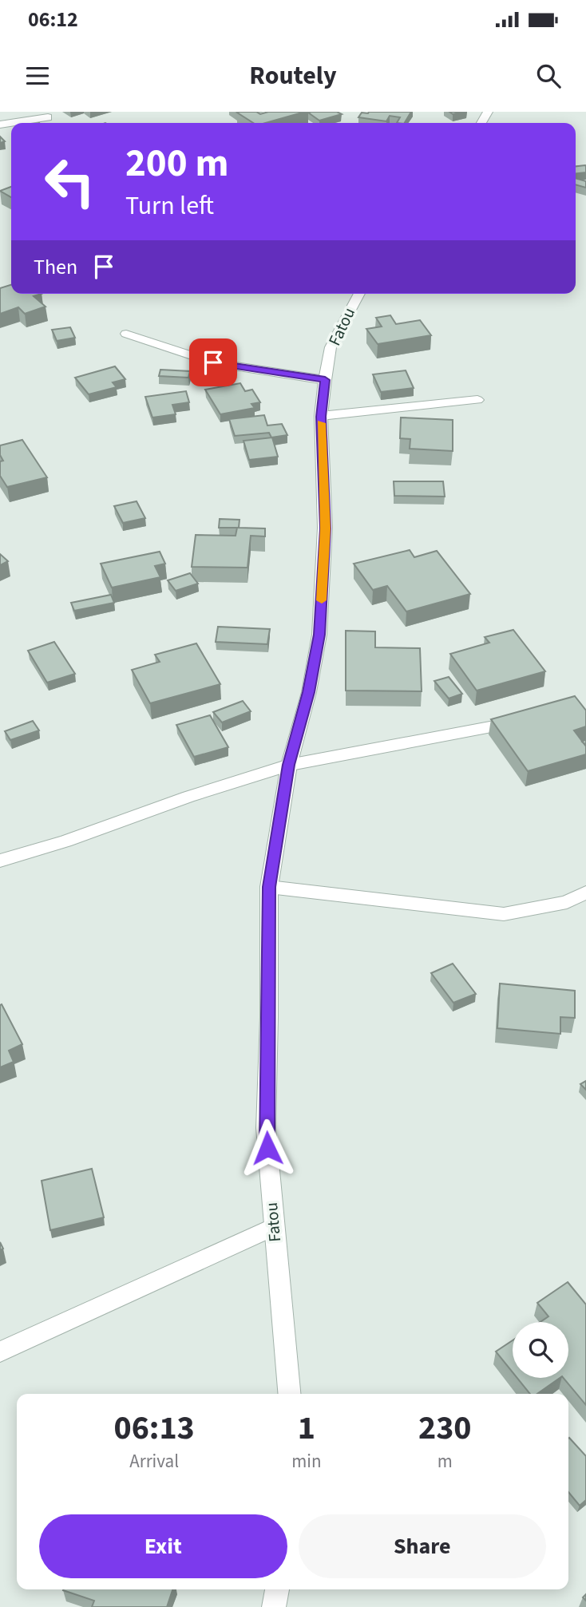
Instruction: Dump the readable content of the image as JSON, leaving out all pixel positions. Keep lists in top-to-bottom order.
{
  "streets": {
    "street": ["Fatou"]
  },
  "page": {
    "status": "06:12",
    "header": "Routely",
    "turn": ["200 m", "Turn left"],
    "then": "Then",
    "eta": [
      "06:13",
      "Arrival",
      "1",
      "min",
      "230",
      "m"
    ],
    "buttons": ["Exit", "Share"]
  }
}
